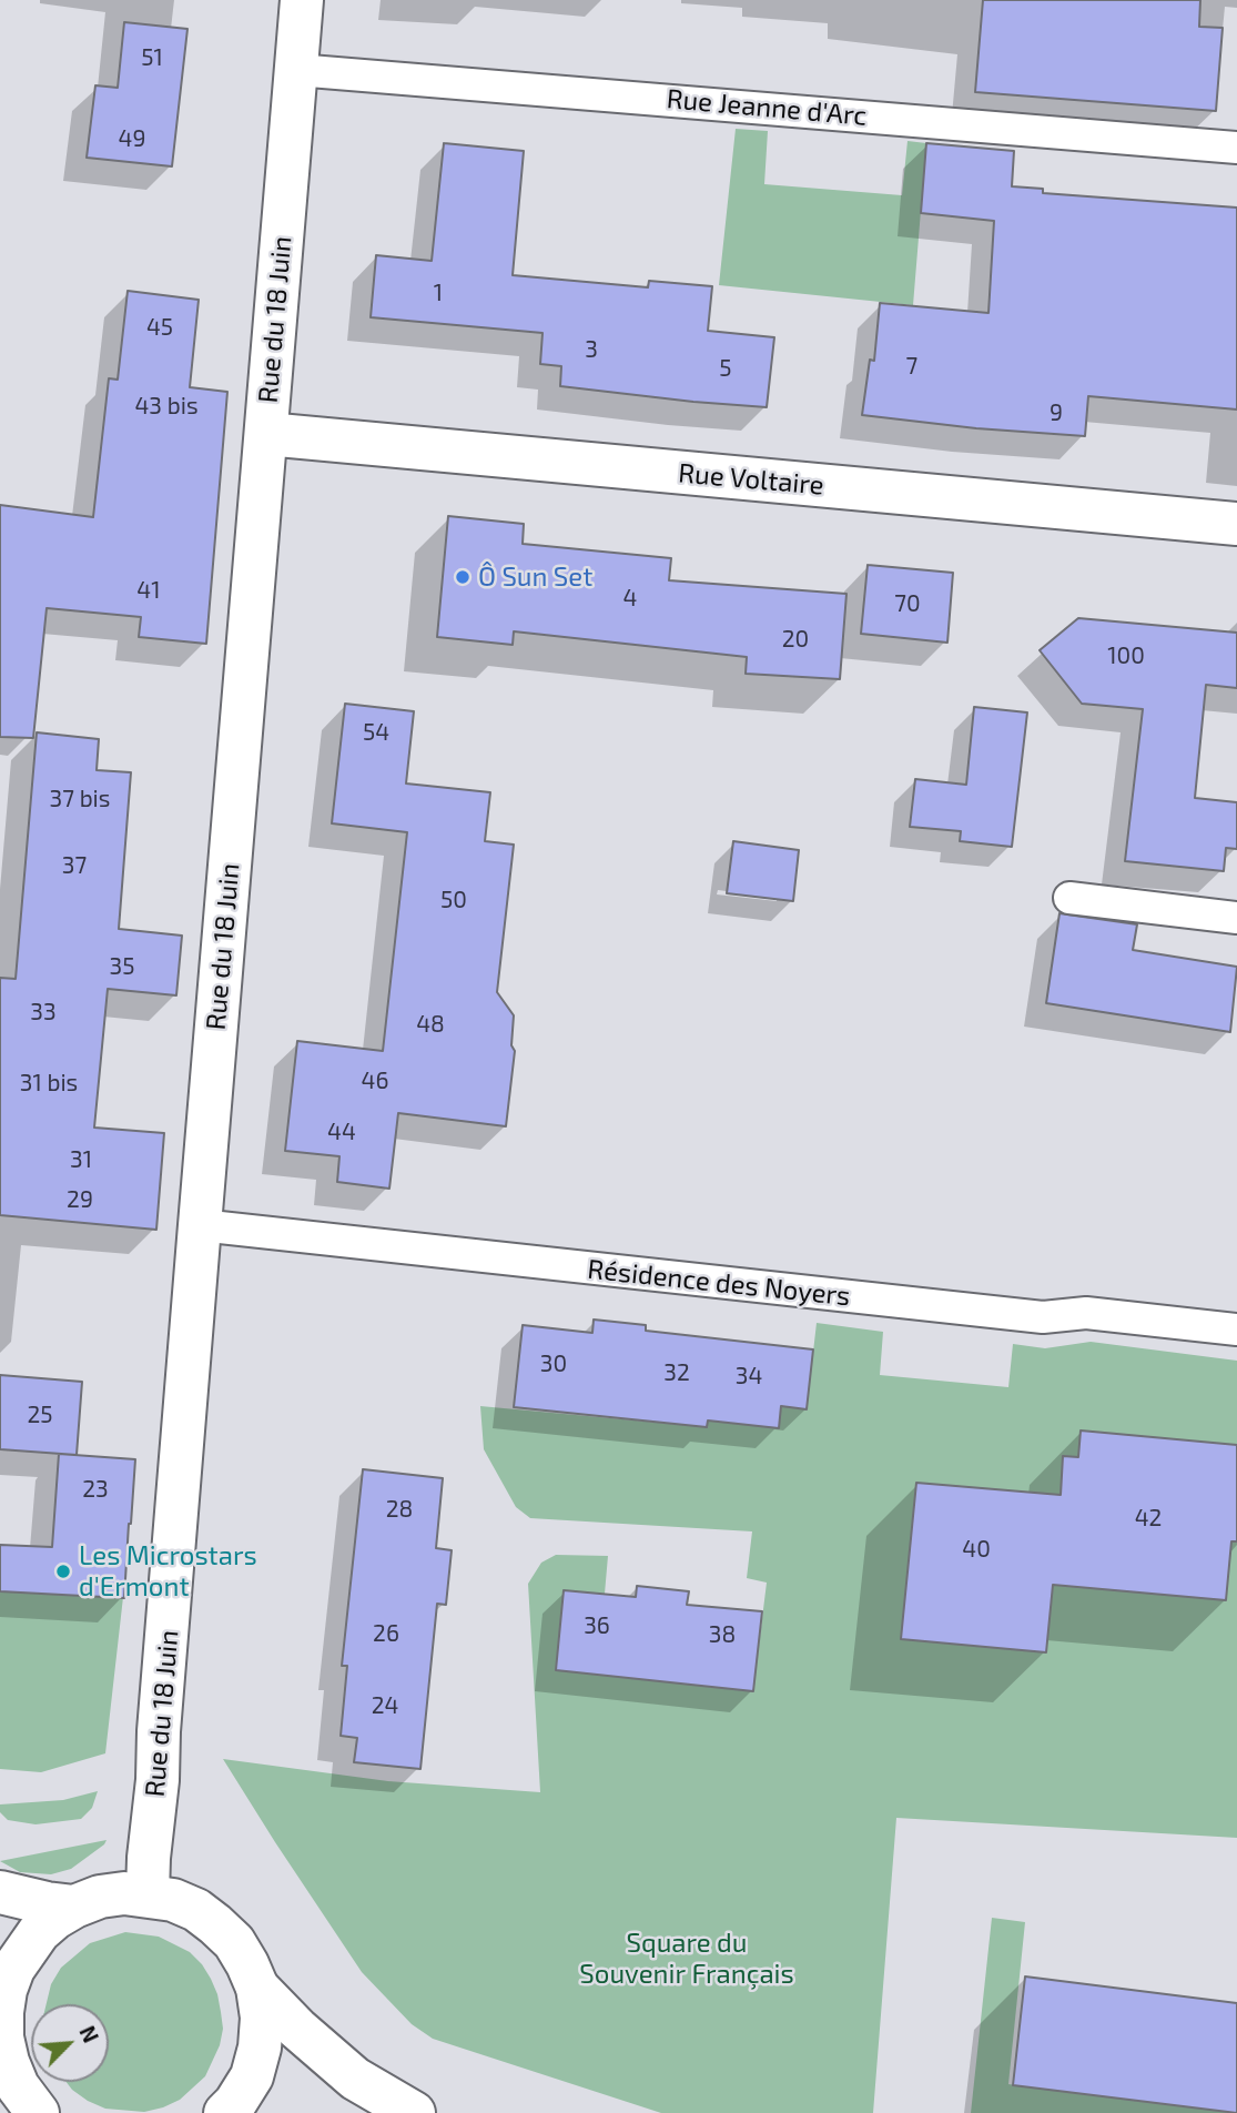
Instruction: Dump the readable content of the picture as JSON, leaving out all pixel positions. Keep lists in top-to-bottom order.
{
  "streets": {
    "street": ["Rue du 18 Juin", "Rue Voltaire"],
    "lane": ["Rue Jeanne d'Arc", "Résidence des Noyers"]
  },
  "crossings": [
    ["Rue Jeanne d'Arc", "Rue du 18 Juin"],
    ["Rue du 18 Juin", "Rue Voltaire"],
    ["Rue du 18 Juin", "Résidence des Noyers"]
  ],
  "parks": ["Square du Souvenir Français"],
  "places": ["Ô Sun Set", "Les Microstars d'Ermont"],
  "house_numbers": [
    "51",
    "49",
    "1",
    "45",
    "3",
    "7",
    "5",
    "43 bis",
    "9",
    "41",
    "4",
    "70",
    "20",
    "100",
    "54",
    "37 bis",
    "37",
    "50",
    "35",
    "33",
    "48",
    "46",
    "31 bis",
    "44",
    "31",
    "29",
    "30",
    "32",
    "34",
    "25",
    "23",
    "28",
    "42",
    "40",
    "36",
    "26",
    "38",
    "24"
  ],
  "north": "top right"
}
